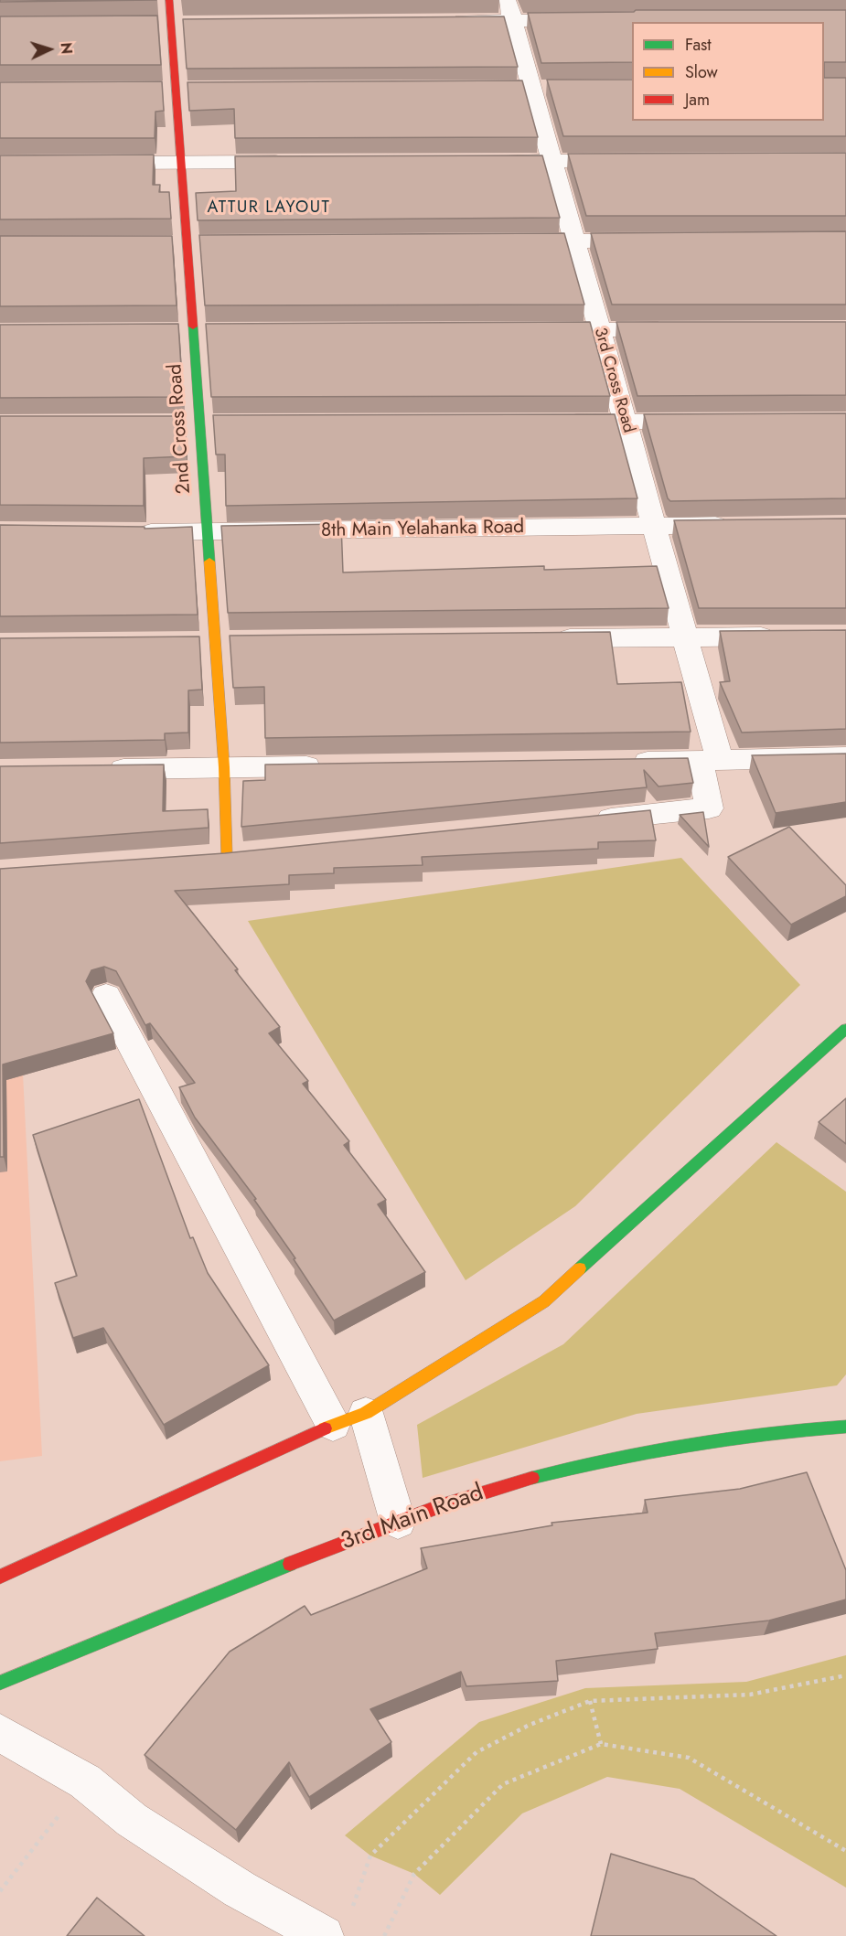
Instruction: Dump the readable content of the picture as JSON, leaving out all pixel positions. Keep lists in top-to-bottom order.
{
  "streets": {
    "street": [
      "3rd Cross Road",
      "2nd Cross Road",
      "8th Main Yelahanka Road",
      "3rd Main Road"
    ]
  },
  "crossings": [
    ["3rd Cross Road", "8th Main Yelahanka Road"],
    ["2nd Cross Road", "8th Main Yelahanka Road"]
  ],
  "districts": ["ATTUR LAYOUT"],
  "legend": ["Fast", "Slow", "Jam"],
  "north": "right"
}
